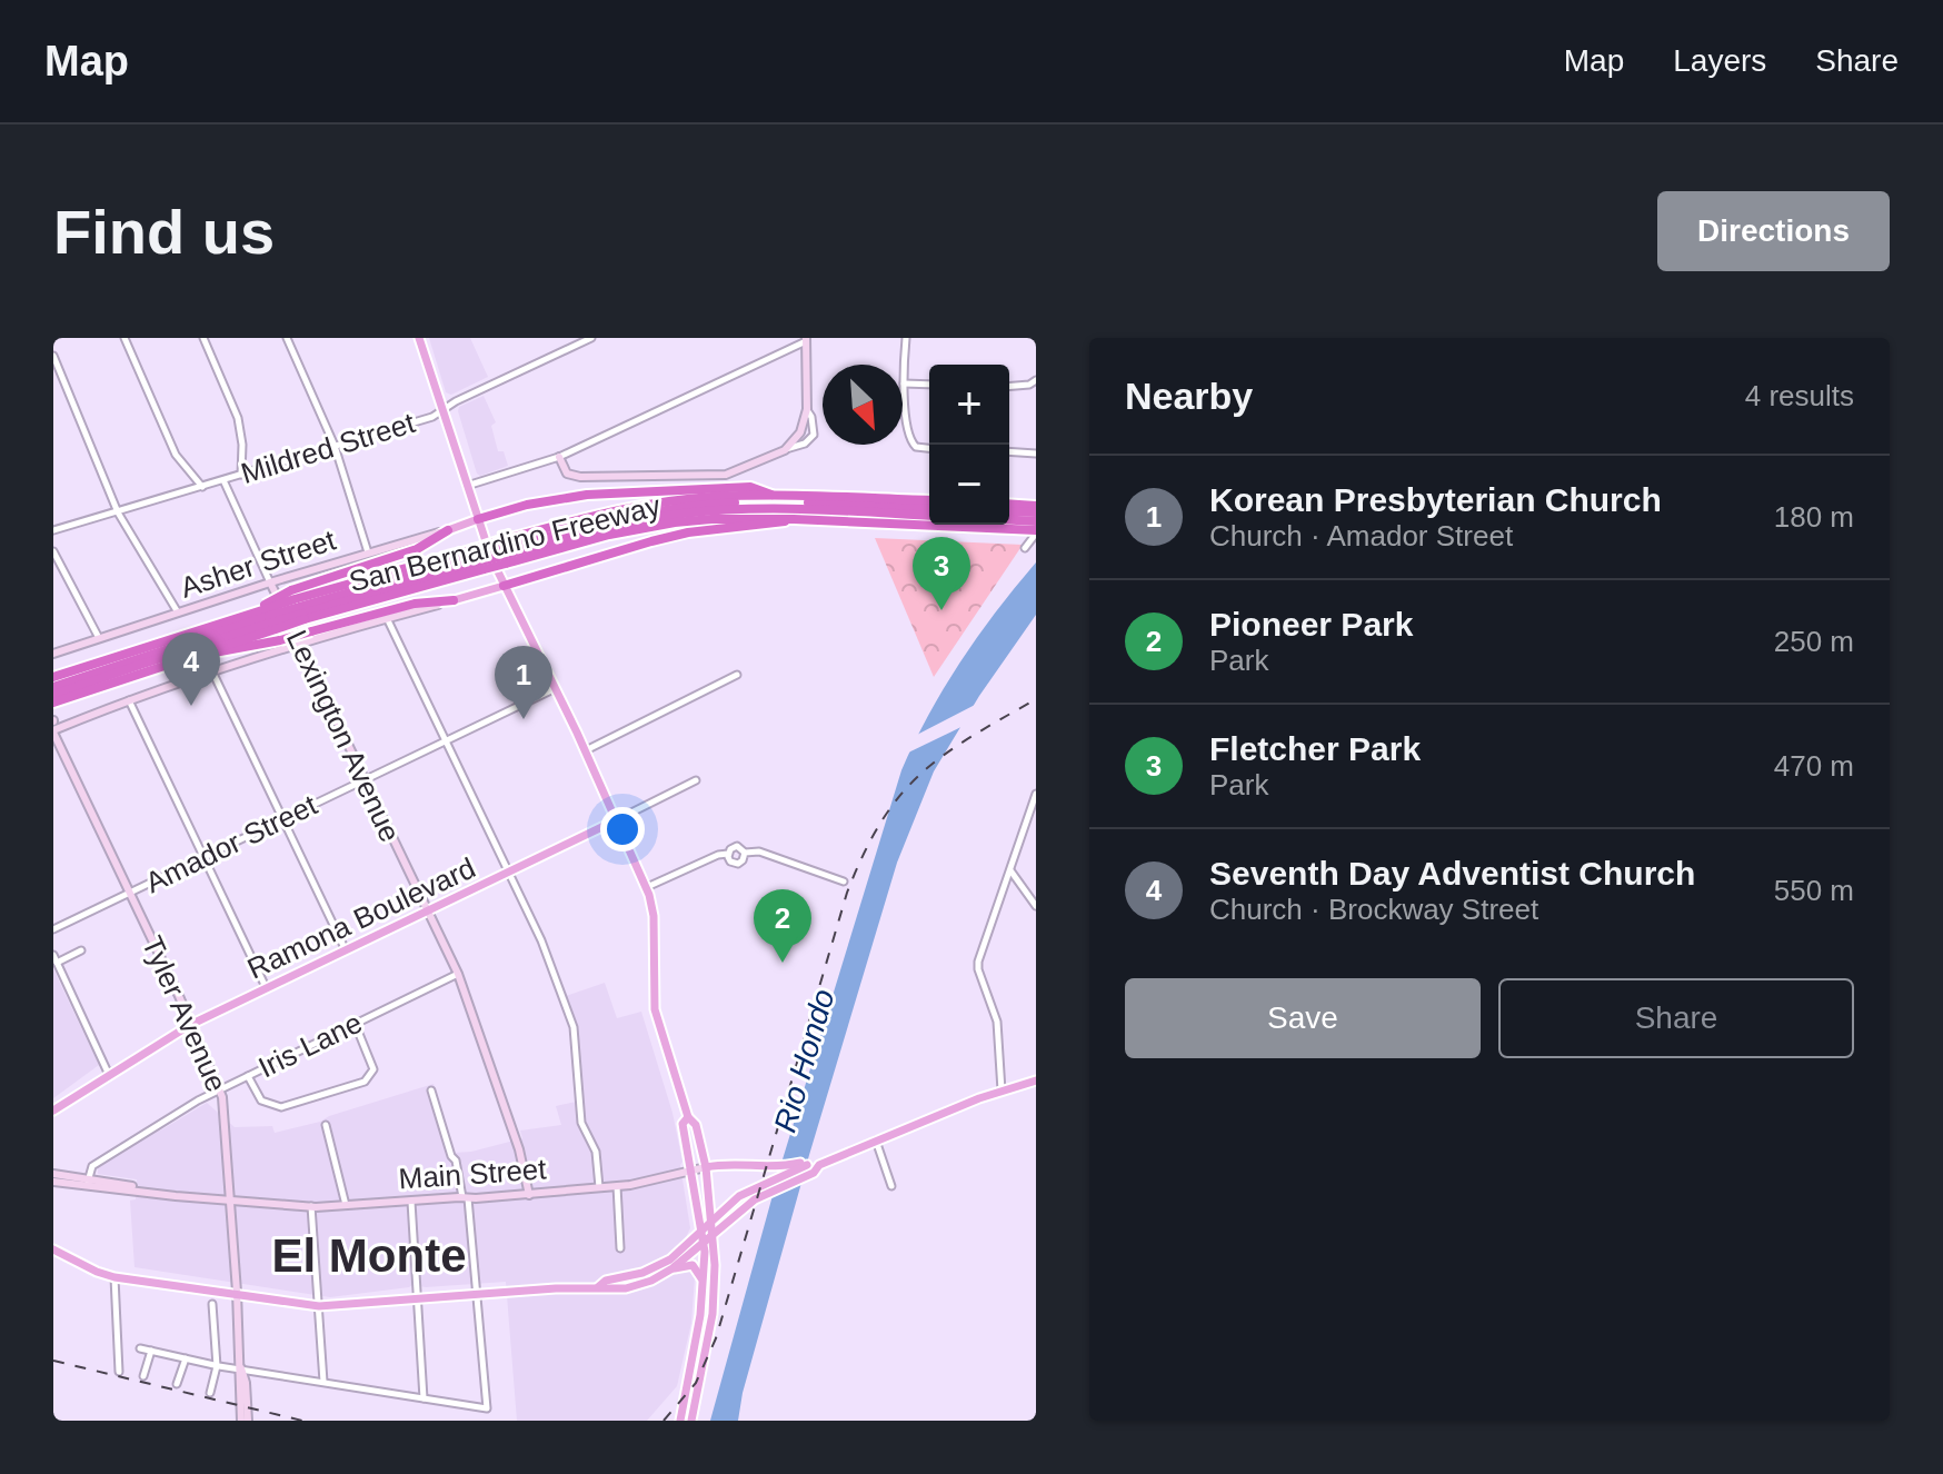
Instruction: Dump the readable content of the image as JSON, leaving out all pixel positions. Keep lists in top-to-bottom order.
{
  "streets": {
    "highway": ["San Bernardino Freeway"],
    "main road": ["Asher Street", "Ramona Boulevard", "Main Street"],
    "street": [
      "Mildred Street",
      "Lexington Avenue",
      "Amador Street",
      "Tyler Avenue",
      "Iris Lane"
    ]
  },
  "crossings": [
    ["Mildred Street", "Lexington Avenue"],
    ["Asher Street", "Lexington Avenue"],
    ["Lexington Avenue", "Amador Street"],
    ["Lexington Avenue", "Ramona Boulevard"],
    ["Lexington Avenue", "Iris Lane"],
    ["Lexington Avenue", "Main Street"],
    ["Amador Street", "Tyler Avenue"],
    ["Ramona Boulevard", "Tyler Avenue"],
    ["Tyler Avenue", "Iris Lane"],
    ["Tyler Avenue", "Main Street"],
    ["Iris Lane", "Main Street"]
  ],
  "districts": ["El Monte"],
  "water": ["Rio Hondo"],
  "north": "bottom right",
  "page": {
    "header": "Map",
    "nav": ["Map", "Layers", "Share"],
    "buttons": [
      "Directions",
      ["Save", "Share"]
    ],
    "title": "Find us",
    "heading": ["Nearby", "4 results"],
    "map_buttons": ["+", "−"],
    "list": [
      {
        "mark": "1",
        "name": "Korean Presbyterian Church",
        "note": "Church · Amador Street",
        "value": "180 m"
      },
      {
        "mark": "2",
        "name": "Pioneer Park",
        "note": "Park",
        "value": "250 m"
      },
      {
        "mark": "3",
        "name": "Fletcher Park",
        "note": "Park",
        "value": "470 m"
      },
      {
        "mark": "4",
        "name": "Seventh Day Adventist Church",
        "note": "Church · Brockway Street",
        "value": "550 m"
      }
    ],
    "pins": [
      "3",
      "4",
      "1",
      "2"
    ]
  }
}
